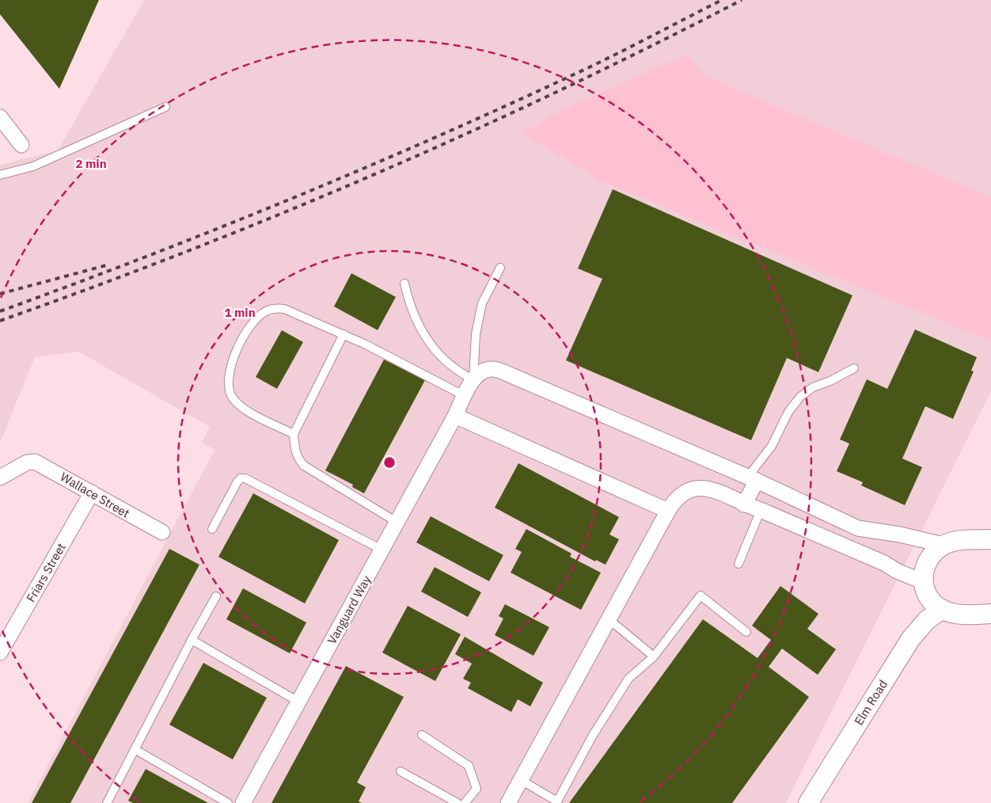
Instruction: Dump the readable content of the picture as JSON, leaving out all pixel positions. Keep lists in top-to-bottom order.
{
  "streets": {
    "street": [
      "Wallace Street",
      "Friars Street",
      "Vanguard Way",
      "Elm Road"
    ]
  },
  "crossings": [
    ["Wallace Street", "Friars Street"]
  ],
  "rings": ["2 min", "1 min"]
}
